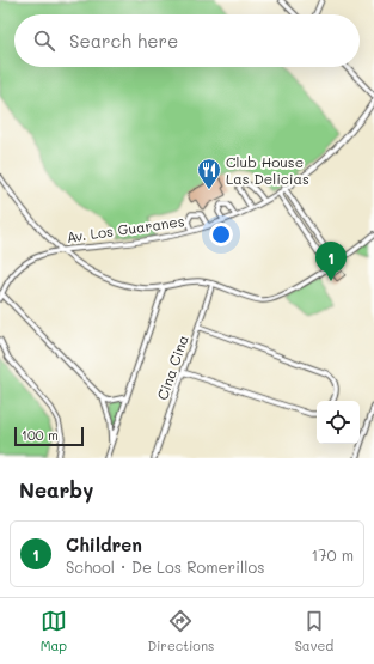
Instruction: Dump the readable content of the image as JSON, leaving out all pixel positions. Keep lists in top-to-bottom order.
{
  "streets": {
    "street": ["Av. Los Guaranes", "Cina Cina"]
  },
  "places": {
    "restaurant": ["Club House Las Delicias"]
  },
  "scale_bar": "100 m",
  "page": {
    "search": "Search here",
    "pins": "1",
    "scale": "100 m",
    "heading": "Nearby",
    "list": [
      {
        "mark": "1",
        "name": "Children",
        "note": "School · De Los Romerillos",
        "value": "170 m"
      }
    ],
    "nav": ["Map", "Directions", "Saved"]
  }
}
